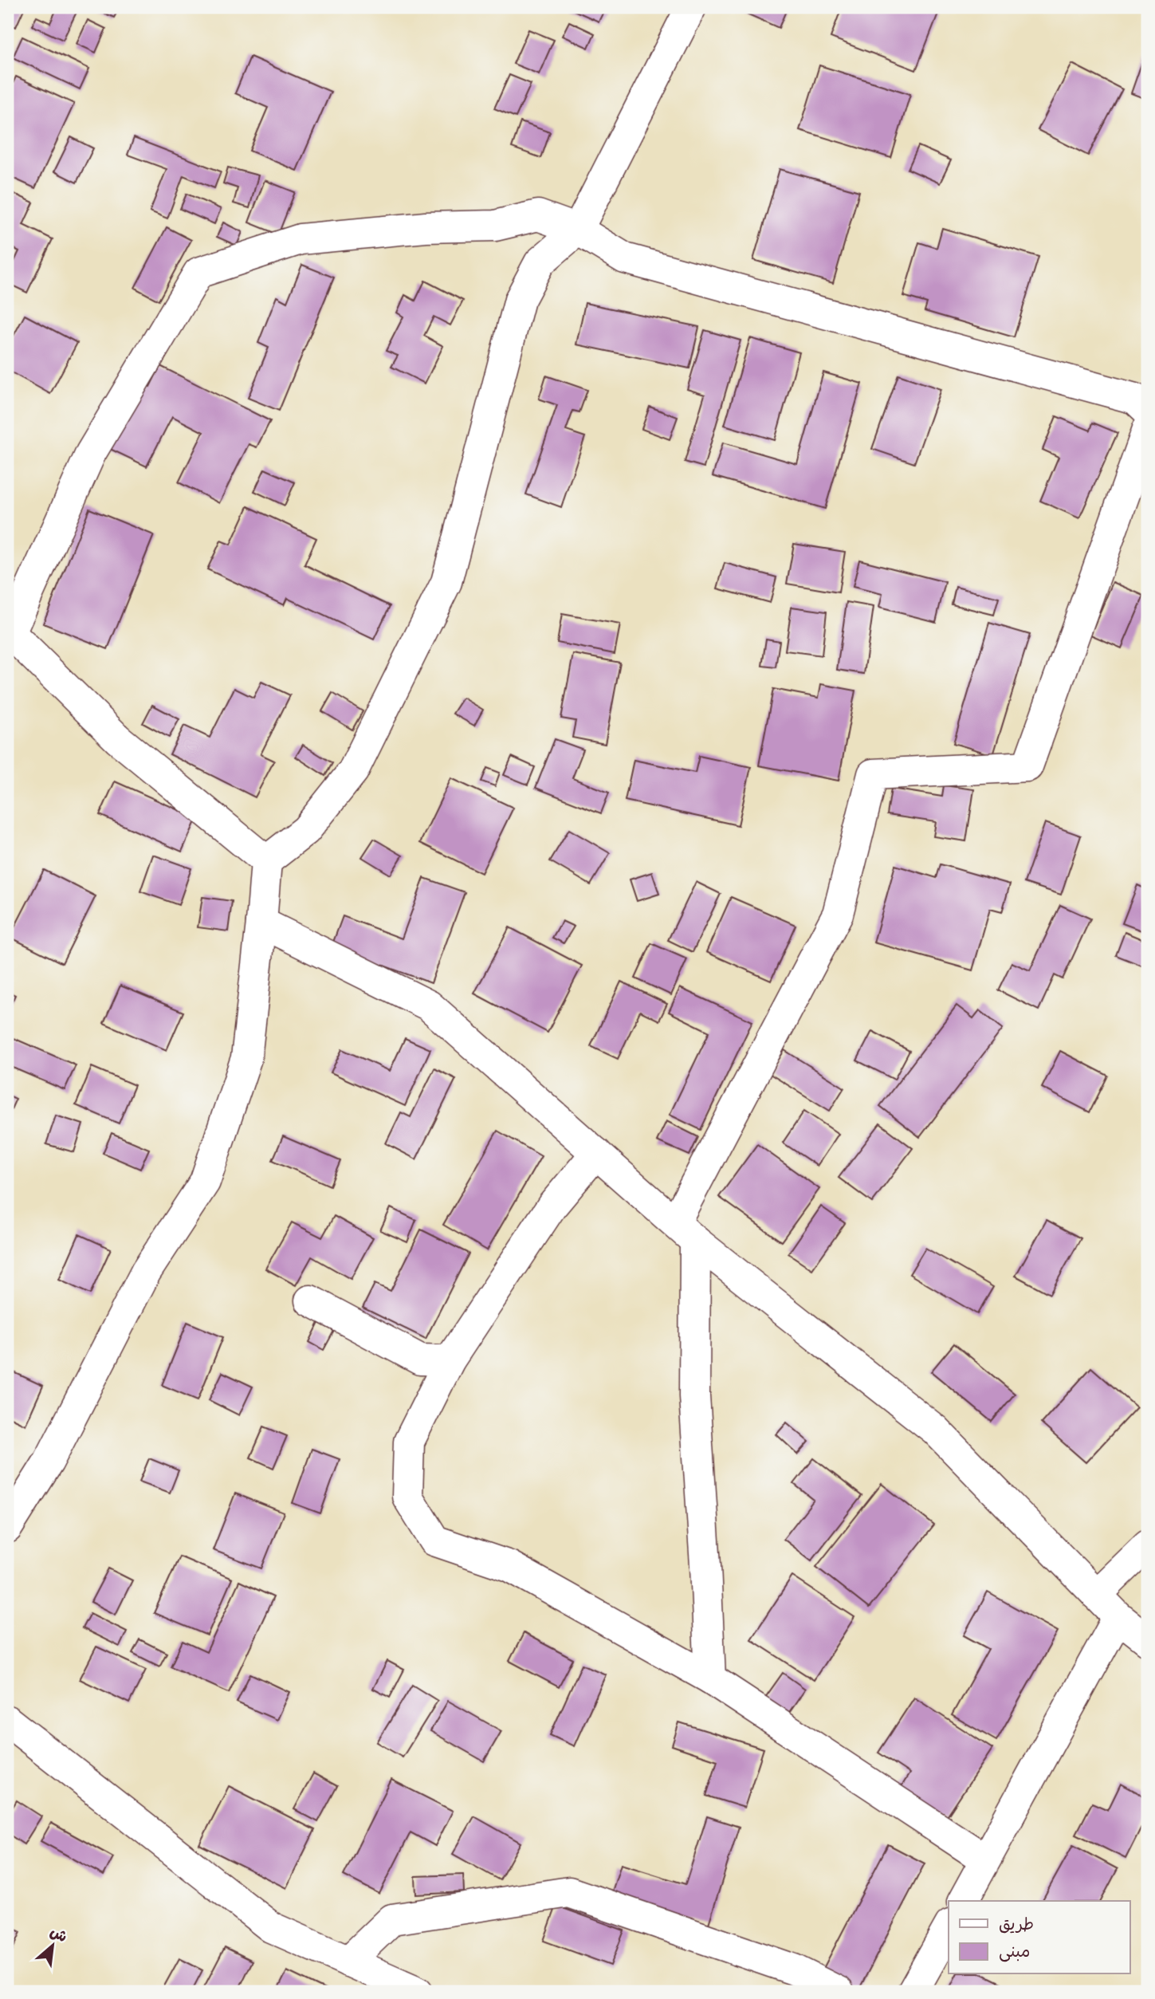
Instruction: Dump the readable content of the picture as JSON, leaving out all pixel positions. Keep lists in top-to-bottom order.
{
  "legend": ["طريق", "مبنى"],
  "north": "top right"
}
